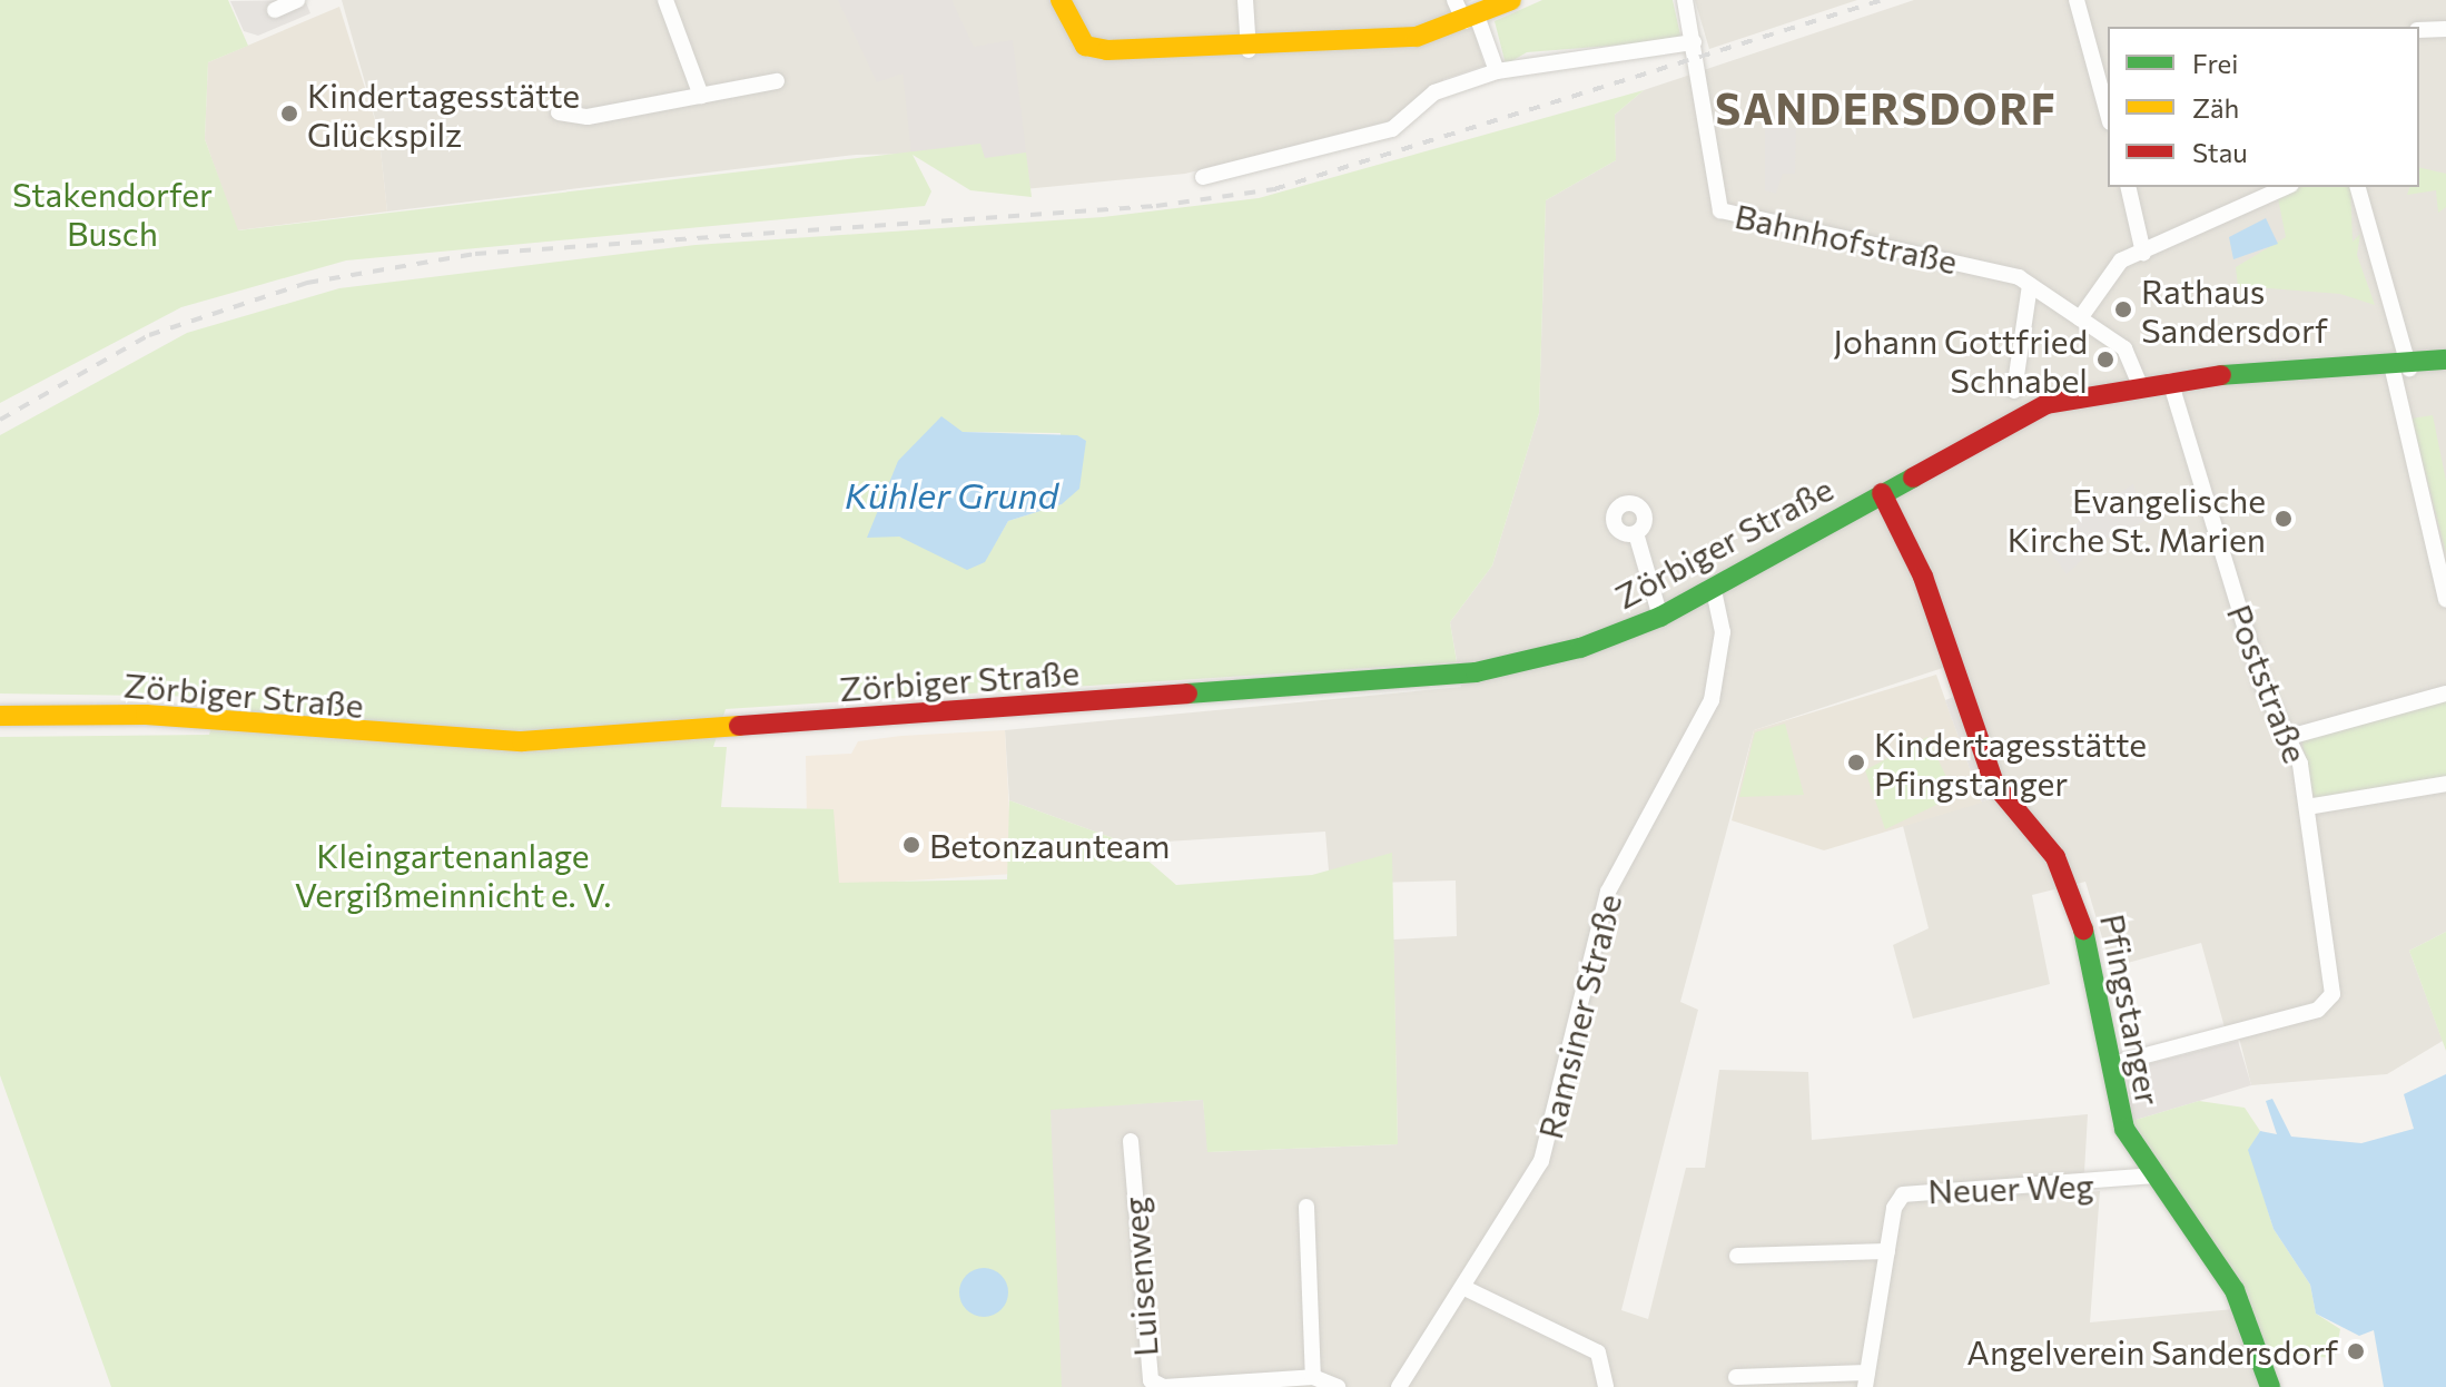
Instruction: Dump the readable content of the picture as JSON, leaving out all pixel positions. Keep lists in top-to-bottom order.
{
  "streets": {
    "street": [
      "Bahnhofstraße",
      "Zörbiger Straße",
      "Poststraße",
      "Pfingstanger",
      "Ramsiner Straße",
      "Neuer Weg",
      "Luisenweg"
    ]
  },
  "crossings": [
    ["Bahnhofstraße", "Zörbiger Straße"],
    ["Zörbiger Straße", "Poststraße"],
    ["Zörbiger Straße", "Pfingstanger"],
    ["Zörbiger Straße", "Ramsiner Straße"],
    ["Poststraße", "Pfingstanger"],
    ["Pfingstanger", "Neuer Weg"]
  ],
  "districts": ["SANDERSDORF"],
  "water": ["Kühler Grund"],
  "parks": ["Stakendorfer Busch", "Kleingartenanlage Vergißmeinnicht e. V."],
  "places": [
    "Kindertagesstätte Glückspilz",
    "Rathaus Sandersdorf",
    "Johann Gottfried Schnabel",
    "Evangelische Kirche St. Marien",
    "Kindertagesstätte Pfingstanger",
    "Betonzaunteam",
    "Angelverein Sandersdorf"
  ],
  "legend": ["Frei", "Zäh", "Stau"]
}
